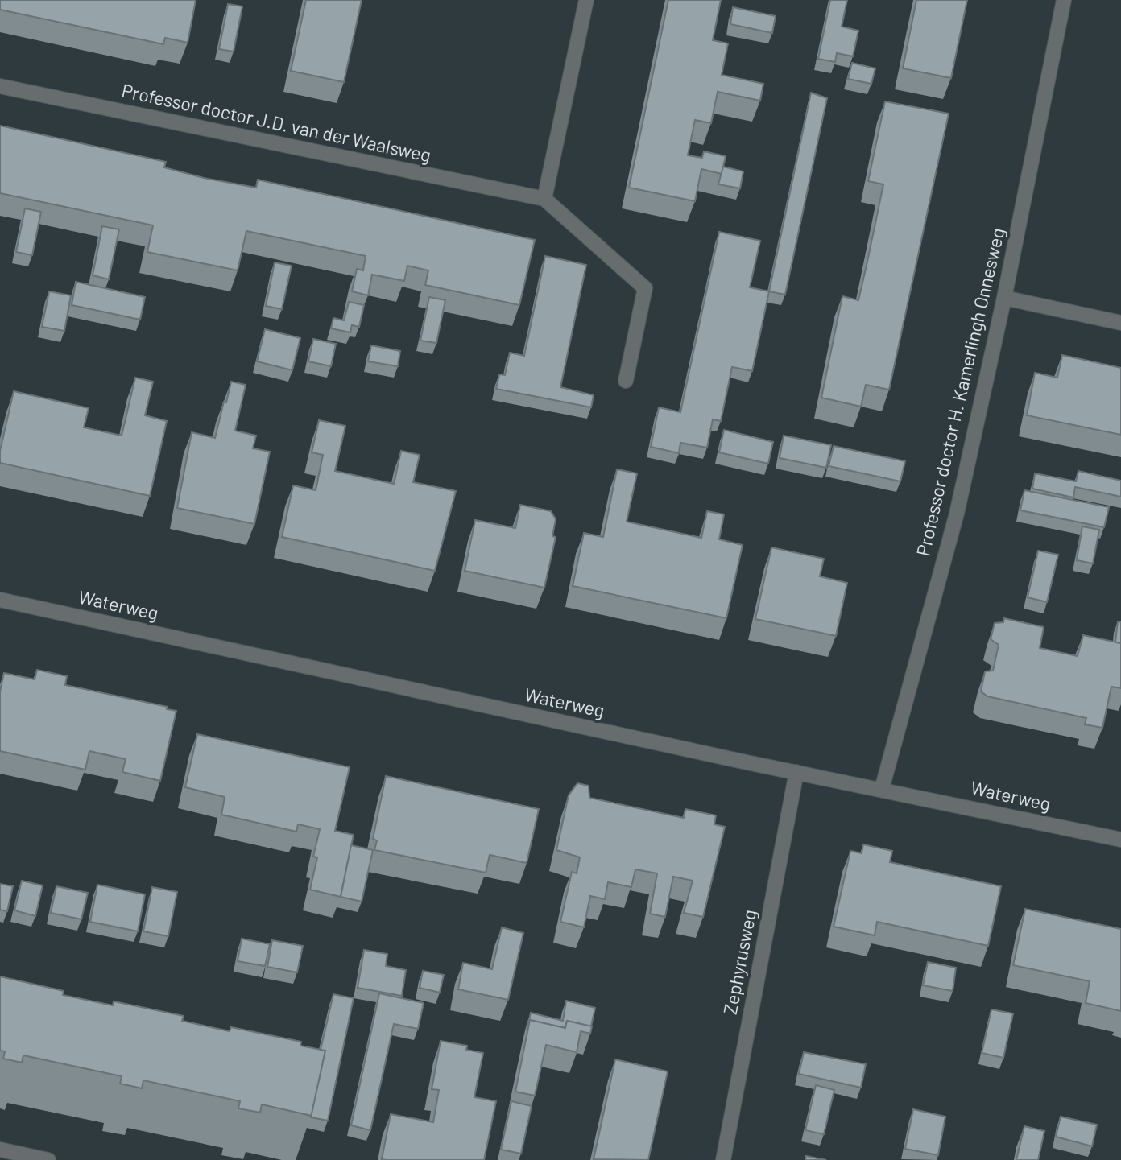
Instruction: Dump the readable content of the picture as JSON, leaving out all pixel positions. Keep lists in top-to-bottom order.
{
  "streets": {
    "street": [
      "Professor doctor J.D. van der Waalsweg",
      "Professor doctor H. Kamerlingh Onnesweg",
      "Waterweg",
      "Zephyrusweg"
    ]
  },
  "crossings": [
    ["Professor doctor H. Kamerlingh Onnesweg", "Waterweg"],
    ["Waterweg", "Zephyrusweg"]
  ]
}
